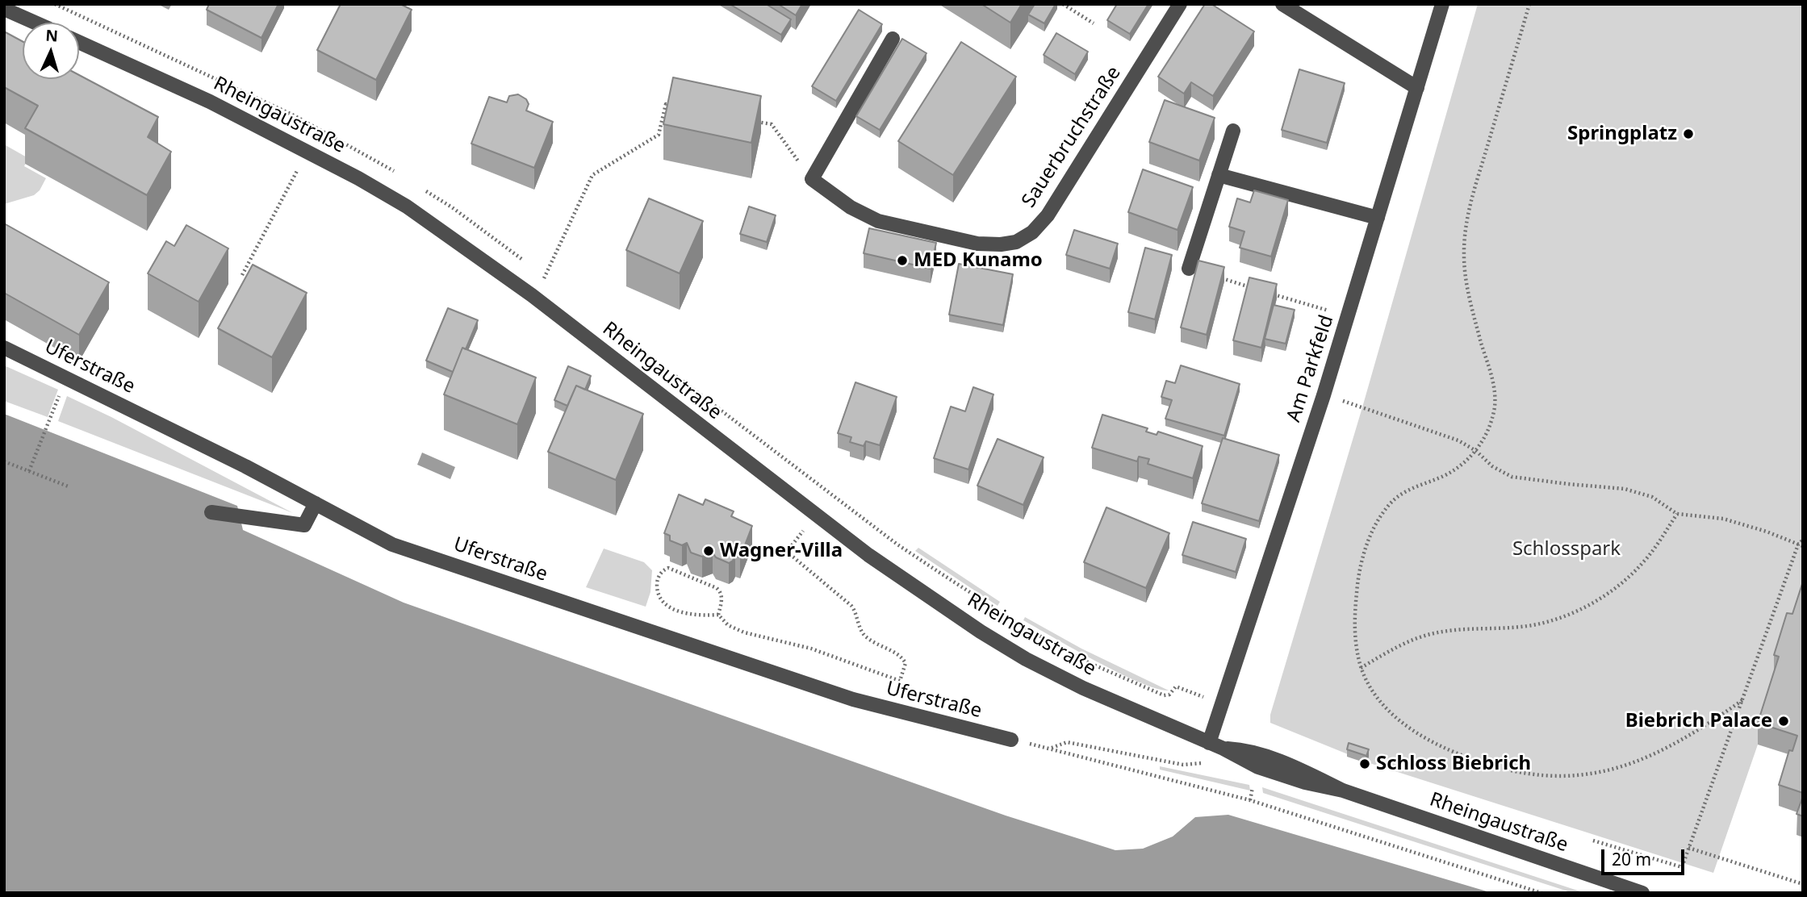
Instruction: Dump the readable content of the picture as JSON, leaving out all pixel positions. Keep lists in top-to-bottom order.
{
  "streets": {
    "street": [
      "Rheingaustraße",
      "Sauerbruchstraße",
      "Uferstraße",
      "Am Parkfeld"
    ]
  },
  "crossings": [
    ["Rheingaustraße", "Am Parkfeld"]
  ],
  "parks": ["Schlosspark"],
  "places": [
    "Springplatz",
    "MED Kunamo",
    "Wagner-Villa",
    "Biebrich Palace",
    "Schloss Biebrich"
  ],
  "scale_bar": "20 m",
  "north": "top"
}
